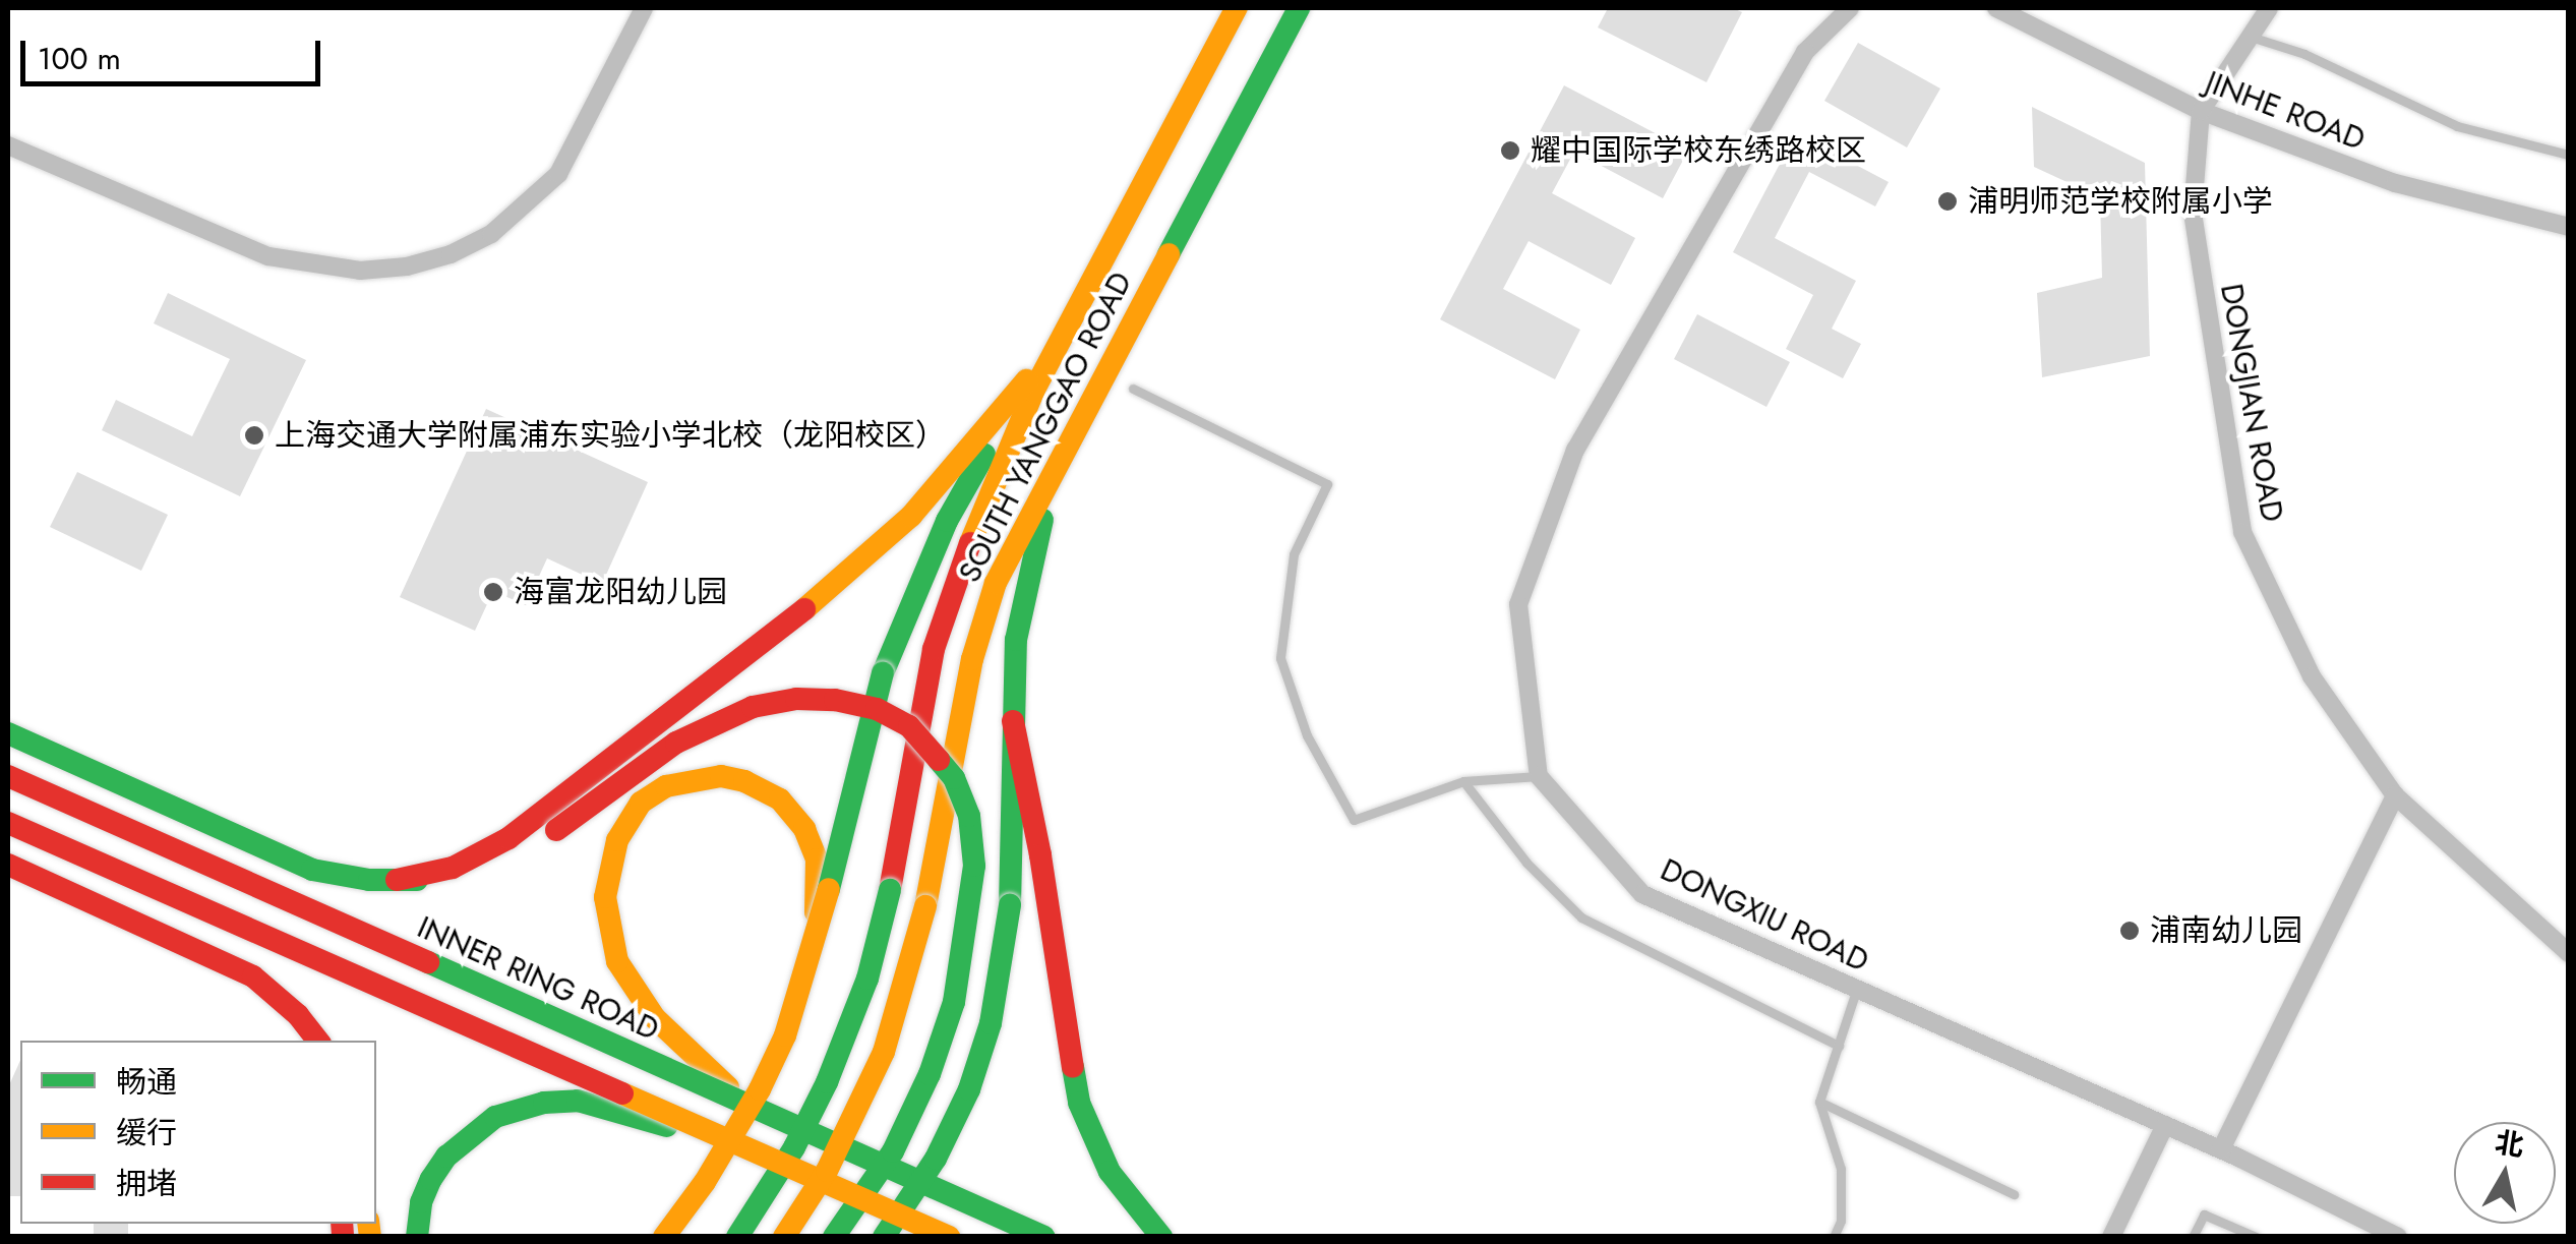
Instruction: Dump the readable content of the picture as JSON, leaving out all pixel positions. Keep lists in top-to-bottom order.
{
  "streets": {
    "highway": ["SOUTH YANGGAO ROAD", "INNER RING ROAD"],
    "street": ["JINHE ROAD", "DONGJIAN ROAD", "DONGXIU ROAD"]
  },
  "crossings": [
    ["JINHE ROAD", "DONGJIAN ROAD"]
  ],
  "places": [
    "耀中国际学校东绣路校区",
    "浦明师范学校附属小学",
    "上海交通大学附属浦东实验小学北校（龙阳校区）",
    "海富龙阳幼儿园",
    "浦南幼儿园"
  ],
  "legend": ["畅通", "缓行", "拥堵"],
  "scale_bar": "100 m",
  "north": "top"
}
